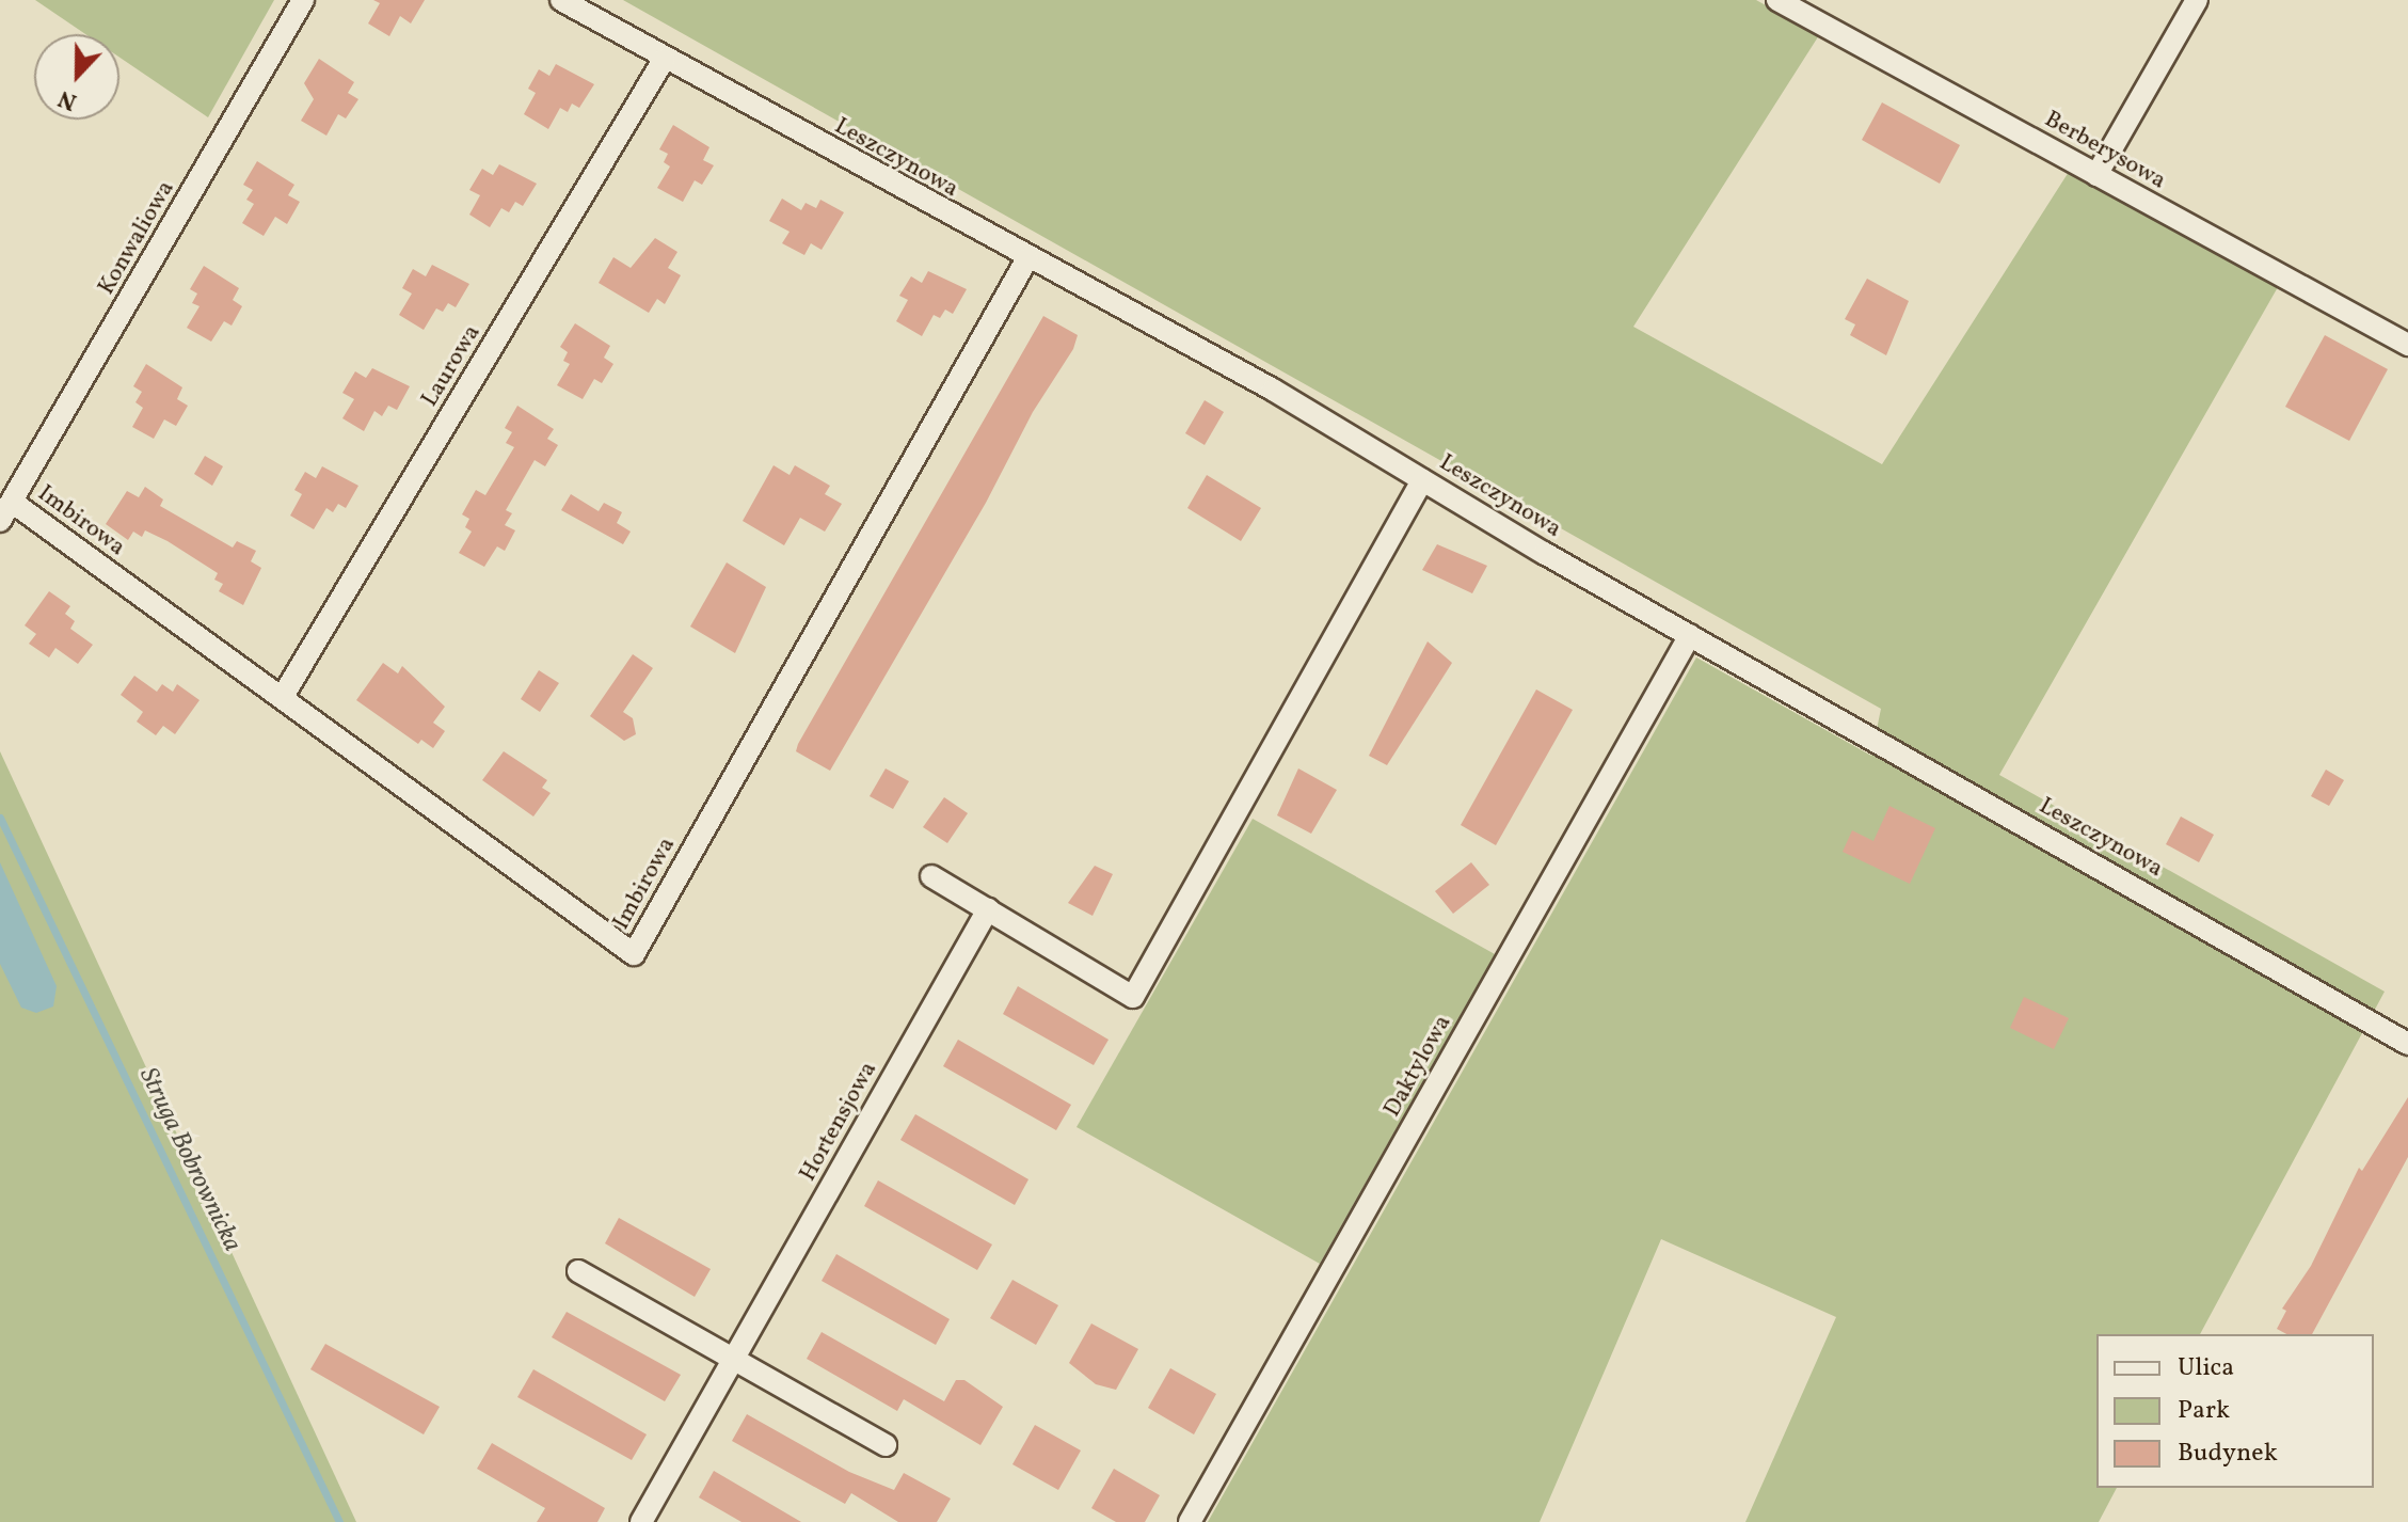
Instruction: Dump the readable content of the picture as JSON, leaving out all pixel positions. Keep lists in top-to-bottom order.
{
  "streets": {
    "street": [
      "Berberysowa",
      "Leszczynowa",
      "Konwaliowa",
      "Laurowa",
      "Imbirowa",
      "Daktylowa",
      "Hortensjowa"
    ]
  },
  "crossings": [
    ["Leszczynowa", "Laurowa"],
    ["Leszczynowa", "Imbirowa"],
    ["Leszczynowa", "Daktylowa"],
    ["Konwaliowa", "Imbirowa"],
    ["Laurowa", "Imbirowa"]
  ],
  "water": ["Struga Bobrownicka"],
  "legend": ["Ulica", "Park", "Budynek"],
  "north": "bottom"
}
